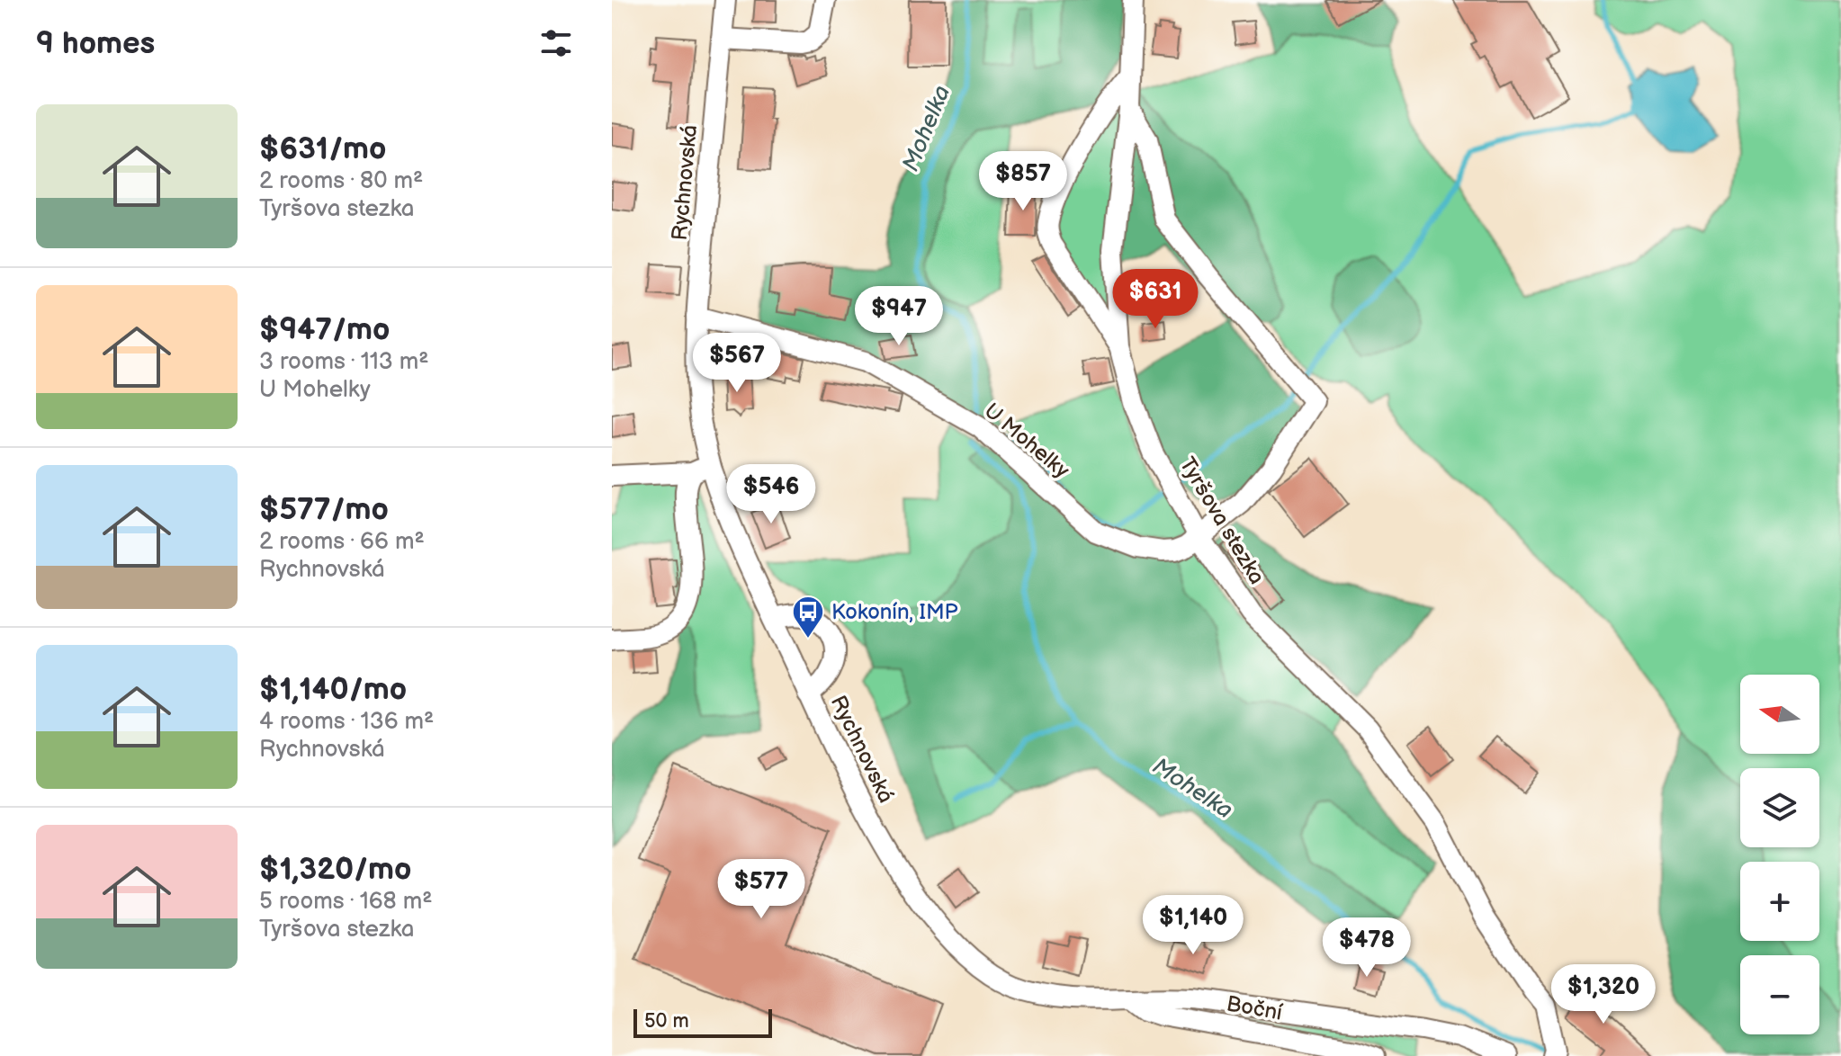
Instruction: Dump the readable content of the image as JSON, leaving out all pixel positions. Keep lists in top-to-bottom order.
{
  "streets": {
    "street": [
      "Rychnovská",
      "U Mohelky",
      "Tyršova stezka",
      "Boční"
    ]
  },
  "crossings": [
    ["Rychnovská", "U Mohelky"],
    ["Rychnovská", "Boční"],
    ["U Mohelky", "Tyršova stezka"]
  ],
  "water": ["Mohelka"],
  "places": {
    "bus stop": ["Kokonín, IMP"]
  },
  "scale_bar": "50 m",
  "north": "left",
  "page": {
    "heading": "9 homes",
    "list": [
      {
        "name": "$631/mo",
        "note": "2 rooms · 80 m² · Tyršova stezka"
      },
      {
        "name": "$947/mo",
        "note": "3 rooms · 113 m² · U Mohelky"
      },
      {
        "name": "$577/mo",
        "note": "2 rooms · 66 m² · Rychnovská"
      },
      {
        "name": "$1,140/mo",
        "note": "4 rooms · 136 m² · Rychnovská"
      },
      {
        "name": "$1,320/mo",
        "note": "5 rooms · 168 m² · Tyršova stezka"
      }
    ],
    "price": [
      "$857",
      "$631",
      "$947",
      "$567",
      "$546",
      "$577",
      "$1,140",
      "$478",
      "$1,320"
    ],
    "map_buttons": ["+", "−"],
    "scale": "50 m"
  }
}
